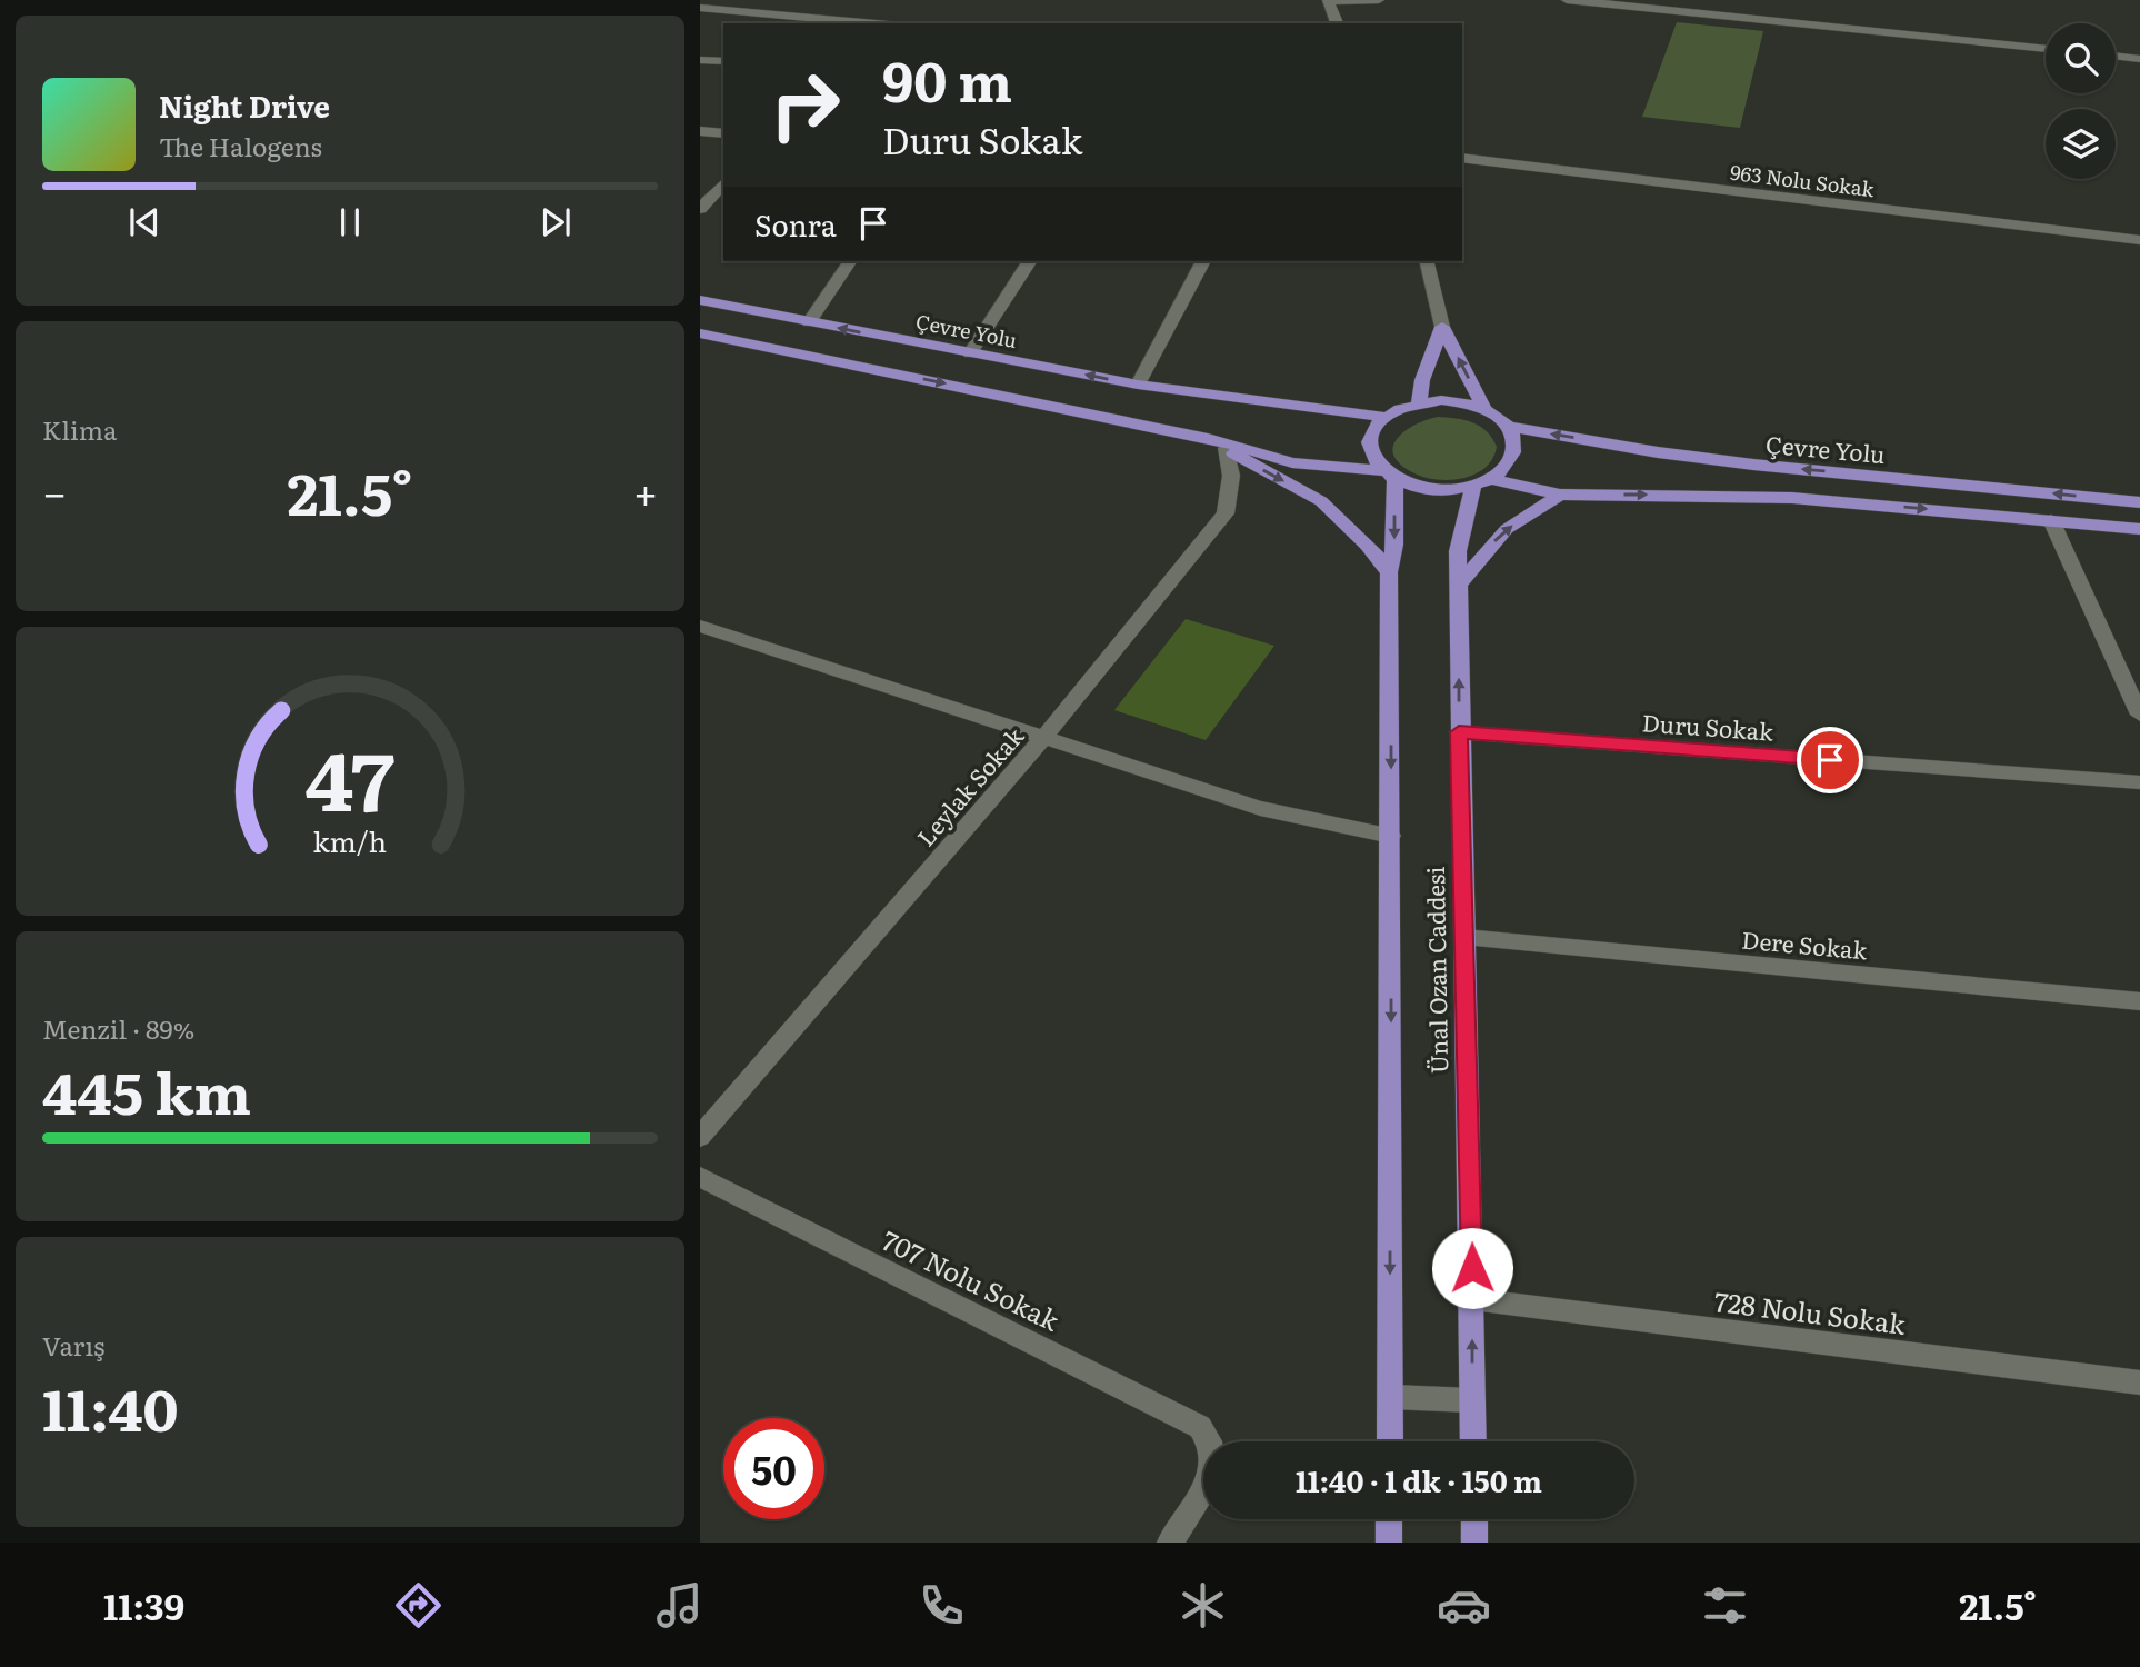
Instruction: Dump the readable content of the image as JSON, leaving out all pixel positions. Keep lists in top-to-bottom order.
{
  "streets": {
    "main road": ["Çevre Yolu", "Ünal Ozan Caddesi"],
    "street": [
      "963 Nolu Sokak",
      "Duru Sokak",
      "Leylak Sokak",
      "Dere Sokak",
      "707 Nolu Sokak",
      "728 Nolu Sokak"
    ]
  },
  "crossings": [
    ["Çevre Yolu", "Ünal Ozan Caddesi"],
    ["Duru Sokak", "Ünal Ozan Caddesi"],
    ["Dere Sokak", "Ünal Ozan Caddesi"],
    ["Ünal Ozan Caddesi", "728 Nolu Sokak"]
  ],
  "page": {
    "turn": ["90 m", "Duru Sokak"],
    "song": ["Night Drive", "The Halogens"],
    "then": "Sonra",
    "tile": [
      "Klima",
      ["Menzil · 89%", "445 km"],
      ["Varış", "11:40"]
    ],
    "heat": ["−", "21.5°", "+"],
    "limit": "50",
    "trip": "11:40 · 1 dk · 150 m",
    "tabs": ["11:39", "21.5°"],
    "gauge": ["47", "km/h"]
  }
}
